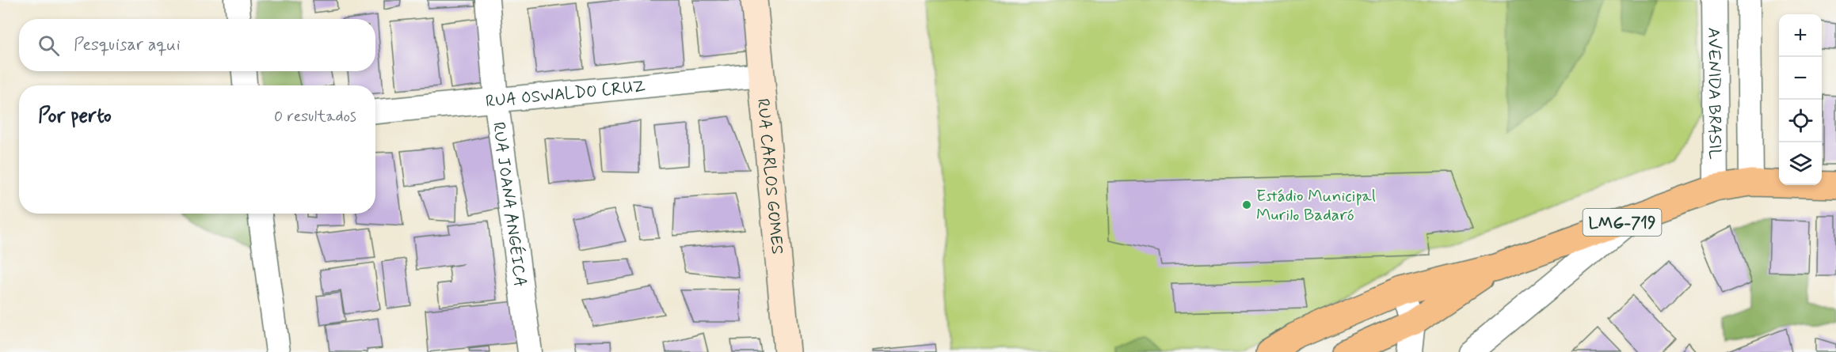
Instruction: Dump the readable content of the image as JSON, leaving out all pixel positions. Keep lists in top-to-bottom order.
{
  "streets": {
    "main road": ["RUA CARLOS GOMES", "LMG-719"],
    "street": ["RUA OSWALDO CRUZ", "AVENIDA BRASIL", "RUA JOANA ANGÉICA"]
  },
  "crossings": [
    ["RUA OSWALDO CRUZ", "RUA CARLOS GOMES"],
    ["RUA OSWALDO CRUZ", "RUA JOANA ANGÉICA"],
    ["AVENIDA BRASIL", "LMG-719"]
  ],
  "places": ["Estádio Municipal Murilo Badaró"],
  "page": {
    "map_buttons": ["+", "−"],
    "search": "Pesquisar aqui",
    "heading": ["Por perto", "0 resultados"]
  }
}
